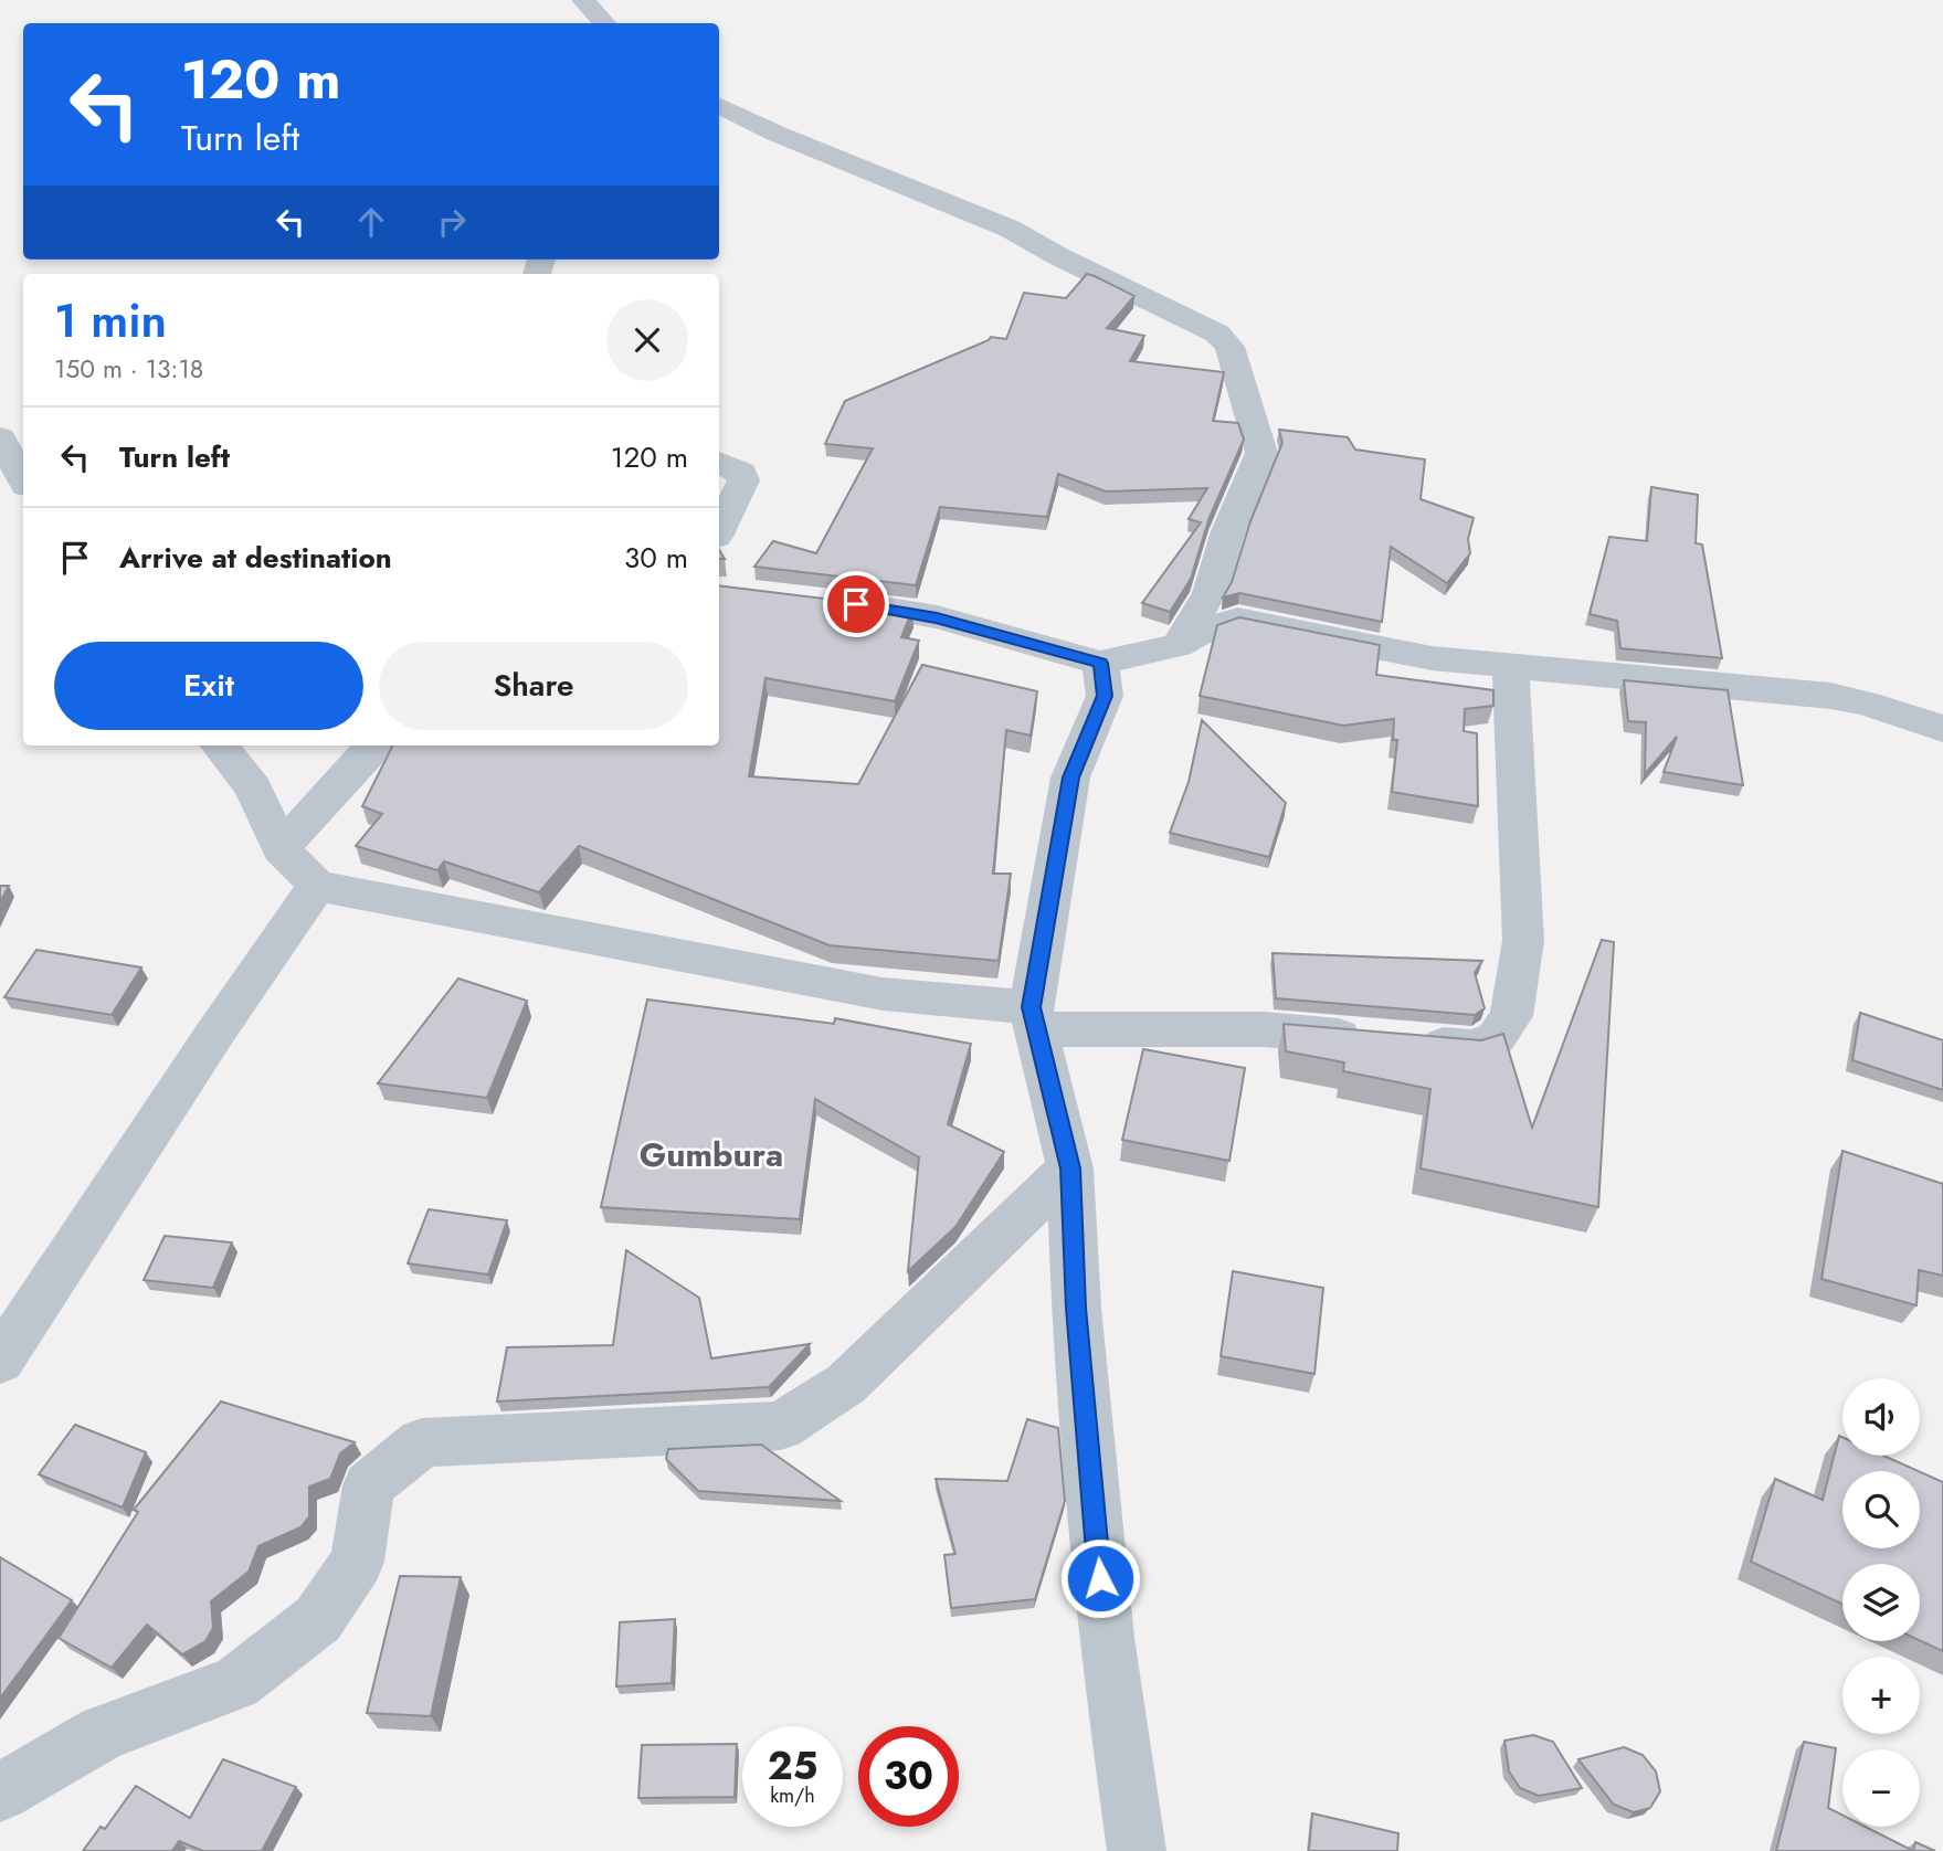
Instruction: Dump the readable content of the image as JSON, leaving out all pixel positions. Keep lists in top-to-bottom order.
{
  "districts": ["Gumbura"],
  "page": {
    "turn": ["120 m", "Turn left"],
    "heading": ["1 min", "150 m · 13:18"],
    "list": [
      {
        "name": "Turn left",
        "value": "120 m"
      },
      {
        "name": "Arrive at destination",
        "value": "30 m"
      }
    ],
    "buttons": ["Exit", "Share"],
    "map_buttons": ["+", "−"],
    "speed": "25 km/h",
    "limit": "30"
  }
}
